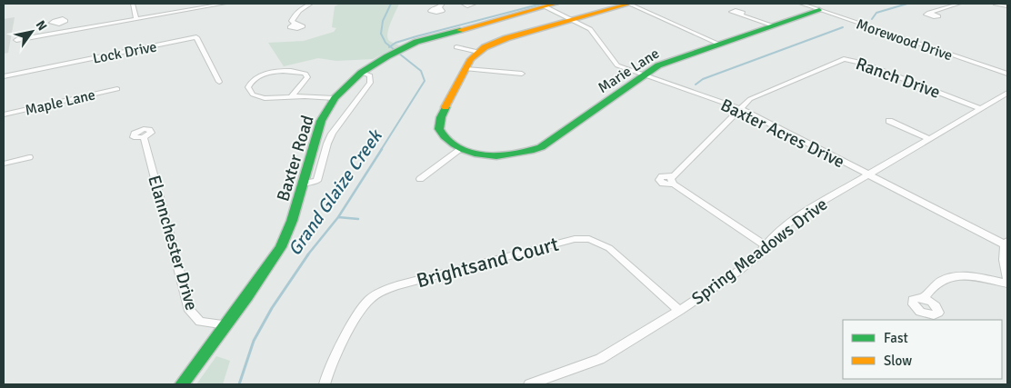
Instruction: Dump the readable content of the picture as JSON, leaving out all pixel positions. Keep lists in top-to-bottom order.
{
  "streets": {
    "street": [
      "Morewood Drive",
      "Lock Drive",
      "Marie Lane",
      "Ranch Drive",
      "Maple Lane",
      "Baxter Acres Drive",
      "Baxter Road",
      "Elannchester Drive",
      "Spring Meadows Drive",
      "Brightsand Court"
    ]
  },
  "crossings": [
    ["Morewood Drive", "Marie Lane"],
    ["Marie Lane", "Baxter Acres Drive"],
    ["Ranch Drive", "Baxter Acres Drive"],
    ["Ranch Drive", "Spring Meadows Drive"],
    ["Baxter Acres Drive", "Baxter Road"],
    ["Baxter Acres Drive", "Spring Meadows Drive"],
    ["Baxter Road", "Elannchester Drive"],
    ["Spring Meadows Drive", "Brightsand Court"]
  ],
  "water": ["Grand Glaize Creek"],
  "legend": ["Fast", "Slow"],
  "north": "top right"
}
